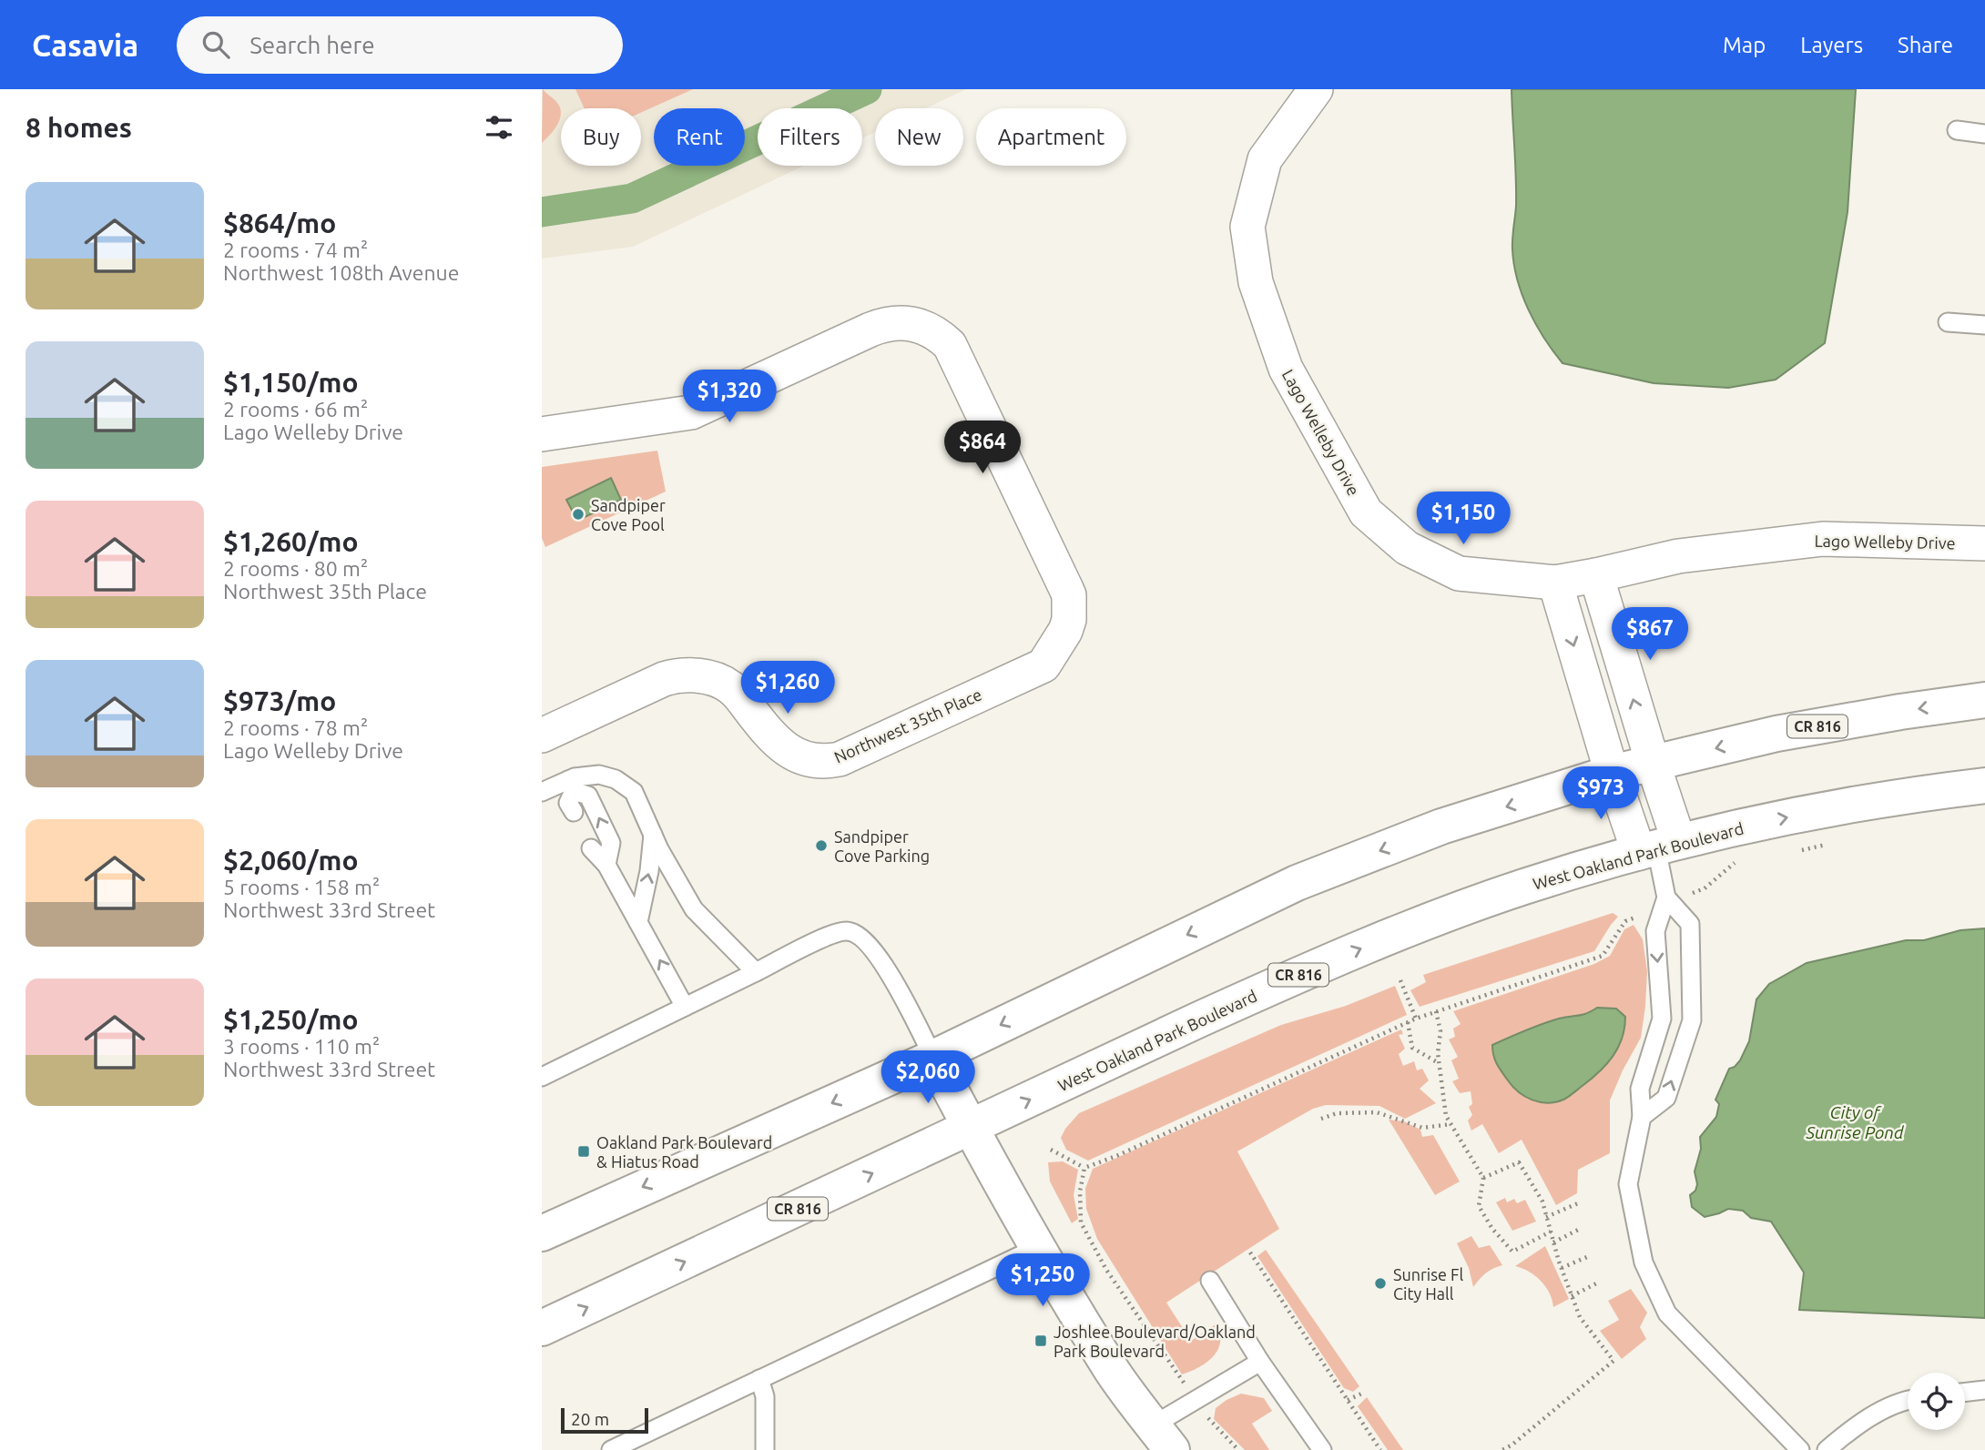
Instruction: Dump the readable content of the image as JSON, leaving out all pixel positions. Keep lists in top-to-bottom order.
{
  "streets": {
    "main road": ["CR 816", "West Oakland Park Boulevard"],
    "street": ["Lago Welleby Drive", "Northwest 35th Place"]
  },
  "water": ["City of Sunrise Pond"],
  "places": {
    "other": ["Sandpiper Cove Pool", "Sandpiper Cove Parking", "Sunrise Fl City Hall"],
    "transit": ["Oakland Park Boulevard & Hiatus Road", "Joshlee Boulevard/Oakland Park Boulevard"]
  },
  "scale_bar": "20 m",
  "page": {
    "header": "Casavia",
    "search": "Search here",
    "nav": ["Map", "Layers", "Share"],
    "heading": "8 homes",
    "chip": [
      "Buy",
      "Rent",
      "Filters",
      "New",
      "Apartment"
    ],
    "list": [
      {
        "name": "$864/mo",
        "note": "2 rooms · 74 m² · Northwest 108th Avenue"
      },
      {
        "name": "$1,150/mo",
        "note": "2 rooms · 66 m² · Lago Welleby Drive"
      },
      {
        "name": "$1,260/mo",
        "note": "2 rooms · 80 m² · Northwest 35th Place"
      },
      {
        "name": "$973/mo",
        "note": "2 rooms · 78 m² · Lago Welleby Drive"
      },
      {
        "name": "$2,060/mo",
        "note": "5 rooms · 158 m² · Northwest 33rd Street"
      },
      {
        "name": "$1,250/mo",
        "note": "3 rooms · 110 m² · Northwest 33rd Street"
      }
    ],
    "price": [
      "$1,320",
      "$864",
      "$1,150",
      "$867",
      "$1,260",
      "$973",
      "$2,060",
      "$1,250"
    ],
    "scale": "20 m"
  }
}
